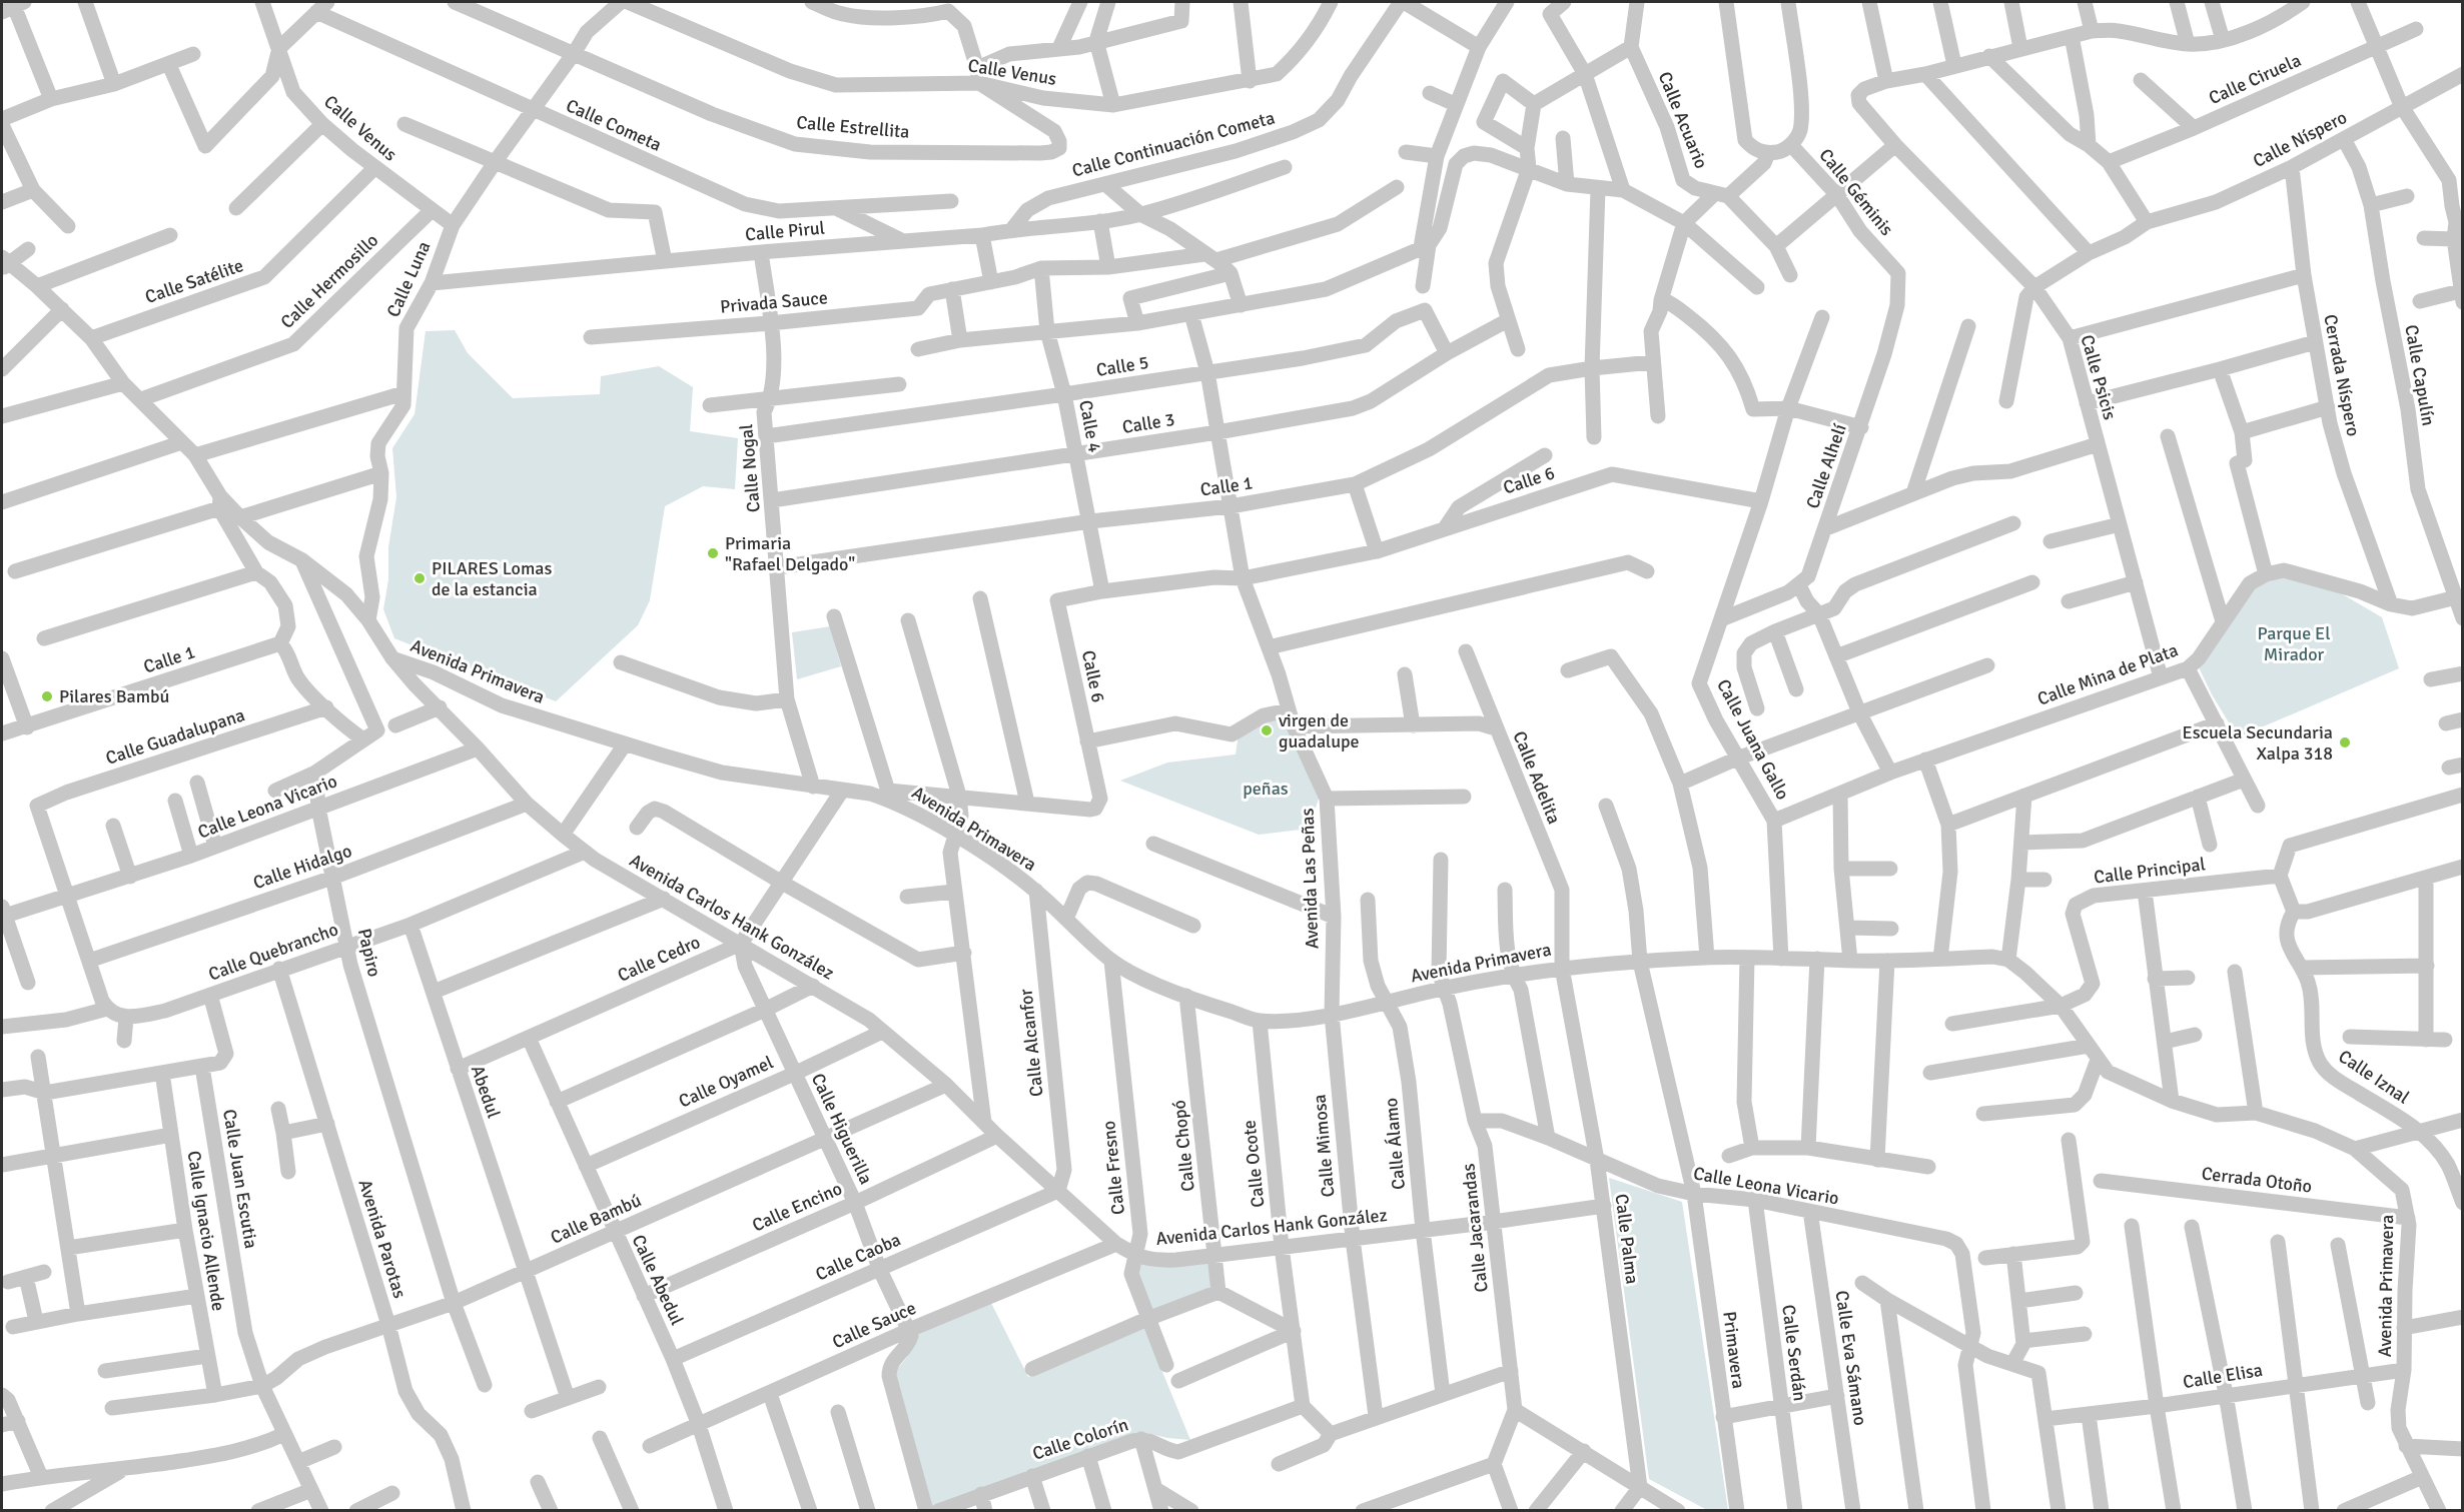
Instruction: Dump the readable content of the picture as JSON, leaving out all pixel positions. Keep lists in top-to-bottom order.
{
  "streets": {
    "street": [
      "Calle Venus",
      "Calle Ciruela",
      "Calle Acuario",
      "Calle Cometa",
      "Calle Estrellita",
      "Calle Níspero",
      "Calle Continuación Cometa",
      "Calle Géminis",
      "Calle Pirul",
      "Calle Luna",
      "Calle Satélite",
      "Calle Hermosillo",
      "Privada Sauce",
      "Calle 5",
      "Cerrada Níspero",
      "Calle Capulín",
      "Calle Psicis",
      "Calle 3",
      "Calle 4",
      "Calle Alhelí",
      "Calle Nogal",
      "Calle 6",
      "Calle 1",
      "Avenida Primavera",
      "Calle Mina de Plata",
      "Calle Guadalupana",
      "Calle Juana Gallo",
      "Calle Adelita",
      "Calle Leona Vicario",
      "Calle Hidalgo",
      "Calle Principal",
      "Avenida Las Peñas",
      "Avenida Carlos Hank González",
      "Calle Quebrancho",
      "Papiro",
      "Calle Cedro",
      "Calle Alcanfor",
      "Calle Iznal",
      "Calle Oyamel",
      "Abedul",
      "Calle Higuerilla",
      "Calle Álamo",
      "Calle Chopó",
      "Calle Mimosa",
      "Calle Ocote",
      "Calle Fresno",
      "Calle Juan Escutia",
      "Cerrada Otoño",
      "Calle Encino",
      "Calle Bambú",
      "Calle Jacarandas",
      "Calle Ignacio Allende",
      "Avenida Parotas",
      "Calle Palma",
      "Calle Caoba",
      "Calle Abedul",
      "Calle Sauce",
      "Primavera",
      "Calle Serdán",
      "Calle Eva Sámano",
      "Calle Elisa",
      "Calle Colorín"
    ]
  },
  "crossings": [
    ["Calle Venus", "Calle Estrellita"],
    ["Calle Venus", "Calle Luna"],
    ["Calle Venus", "Calle Satélite"],
    ["Calle Venus", "Calle Hermosillo"],
    ["Calle Cometa", "Calle Luna"],
    ["Calle Estrellita", "Calle Luna"],
    ["Calle Níspero", "Cerrada Níspero"],
    ["Calle Níspero", "Calle Capulín"],
    ["Calle Níspero", "Calle Psicis"],
    ["Calle Continuación Cometa", "Calle Pirul"],
    ["Calle Géminis", "Calle Alhelí"],
    ["Calle Pirul", "Calle Luna"],
    ["Calle Pirul", "Calle Nogal"],
    ["Calle Luna", "Avenida Carlos Hank González"],
    ["Calle Satélite", "Avenida Carlos Hank González"],
    ["Calle Hermosillo", "Avenida Carlos Hank González"],
    ["Privada Sauce", "Calle 4"],
    ["Privada Sauce", "Calle Nogal"],
    ["Calle 5", "Calle 3"],
    ["Calle 5", "Calle 4"],
    ["Calle 5", "Calle Nogal"],
    ["Calle Psicis", "Calle Mina de Plata"],
    ["Calle 3", "Calle 4"],
    ["Calle 3", "Calle Nogal"],
    ["Calle 4", "Calle 6"],
    ["Calle 4", "Calle 1"],
    ["Calle Nogal", "Calle 1"],
    ["Calle Nogal", "Avenida Primavera"],
    ["Calle 6", "Calle Juana Gallo"],
    ["Calle 6", "Avenida Las Peñas"],
    ["Avenida Primavera", "Calle Juana Gallo"],
    ["Avenida Primavera", "Calle Adelita"],
    ["Avenida Primavera", "Calle Principal"],
    ["Avenida Primavera", "Avenida Las Peñas"],
    ["Avenida Primavera", "Avenida Carlos Hank González"],
    ["Avenida Primavera", "Calle Alcanfor"],
    ["Avenida Primavera", "Calle Álamo"],
    ["Avenida Primavera", "Calle Chopó"],
    ["Avenida Primavera", "Calle Mimosa"],
    ["Avenida Primavera", "Calle Ocote"],
    ["Avenida Primavera", "Calle Fresno"],
    ["Avenida Primavera", "Cerrada Otoño"],
    ["Avenida Primavera", "Calle Jacarandas"],
    ["Avenida Primavera", "Calle Palma"],
    ["Avenida Primavera", "Primavera"],
    ["Avenida Primavera", "Calle Elisa"],
    ["Calle Mina de Plata", "Calle Juana Gallo"],
    ["Calle Guadalupana", "Calle Leona Vicario"],
    ["Calle Adelita", "Avenida Las Peñas"],
    ["Calle Adelita", "Calle Palma"],
    ["Calle Leona Vicario", "Avenida Carlos Hank González"],
    ["Calle Leona Vicario", "Papiro"],
    ["Calle Leona Vicario", "Calle Jacarandas"],
    ["Calle Leona Vicario", "Calle Palma"],
    ["Calle Leona Vicario", "Primavera"],
    ["Calle Leona Vicario", "Calle Serdán"],
    ["Calle Leona Vicario", "Calle Eva Sámano"],
    ["Calle Hidalgo", "Avenida Carlos Hank González"],
    ["Calle Hidalgo", "Papiro"],
    ["Avenida Las Peñas", "Calle Mimosa"],
    ["Avenida Carlos Hank González", "Calle Quebrancho"],
    ["Avenida Carlos Hank González", "Calle Cedro"],
    ["Avenida Carlos Hank González", "Calle Alcanfor"],
    ["Avenida Carlos Hank González", "Calle Oyamel"],
    ["Avenida Carlos Hank González", "Calle Higuerilla"],
    ["Avenida Carlos Hank González", "Calle Álamo"],
    ["Avenida Carlos Hank González", "Calle Chopó"],
    ["Avenida Carlos Hank González", "Calle Mimosa"],
    ["Avenida Carlos Hank González", "Calle Ocote"],
    ["Avenida Carlos Hank González", "Calle Fresno"],
    ["Avenida Carlos Hank González", "Calle Encino"],
    ["Avenida Carlos Hank González", "Calle Bambú"],
    ["Avenida Carlos Hank González", "Calle Jacarandas"],
    ["Avenida Carlos Hank González", "Calle Palma"],
    ["Avenida Carlos Hank González", "Calle Caoba"],
    ["Avenida Carlos Hank González", "Calle Sauce"],
    ["Calle Quebrancho", "Papiro"],
    ["Calle Quebrancho", "Abedul"],
    ["Calle Quebrancho", "Avenida Parotas"],
    ["Papiro", "Calle Bambú"],
    ["Calle Cedro", "Abedul"],
    ["Calle Cedro", "Calle Higuerilla"],
    ["Calle Cedro", "Calle Abedul"],
    ["Calle Alcanfor", "Calle Caoba"],
    ["Calle Oyamel", "Calle Higuerilla"],
    ["Calle Oyamel", "Calle Abedul"],
    ["Abedul", "Calle Bambú"],
    ["Calle Higuerilla", "Calle Encino"],
    ["Calle Higuerilla", "Calle Bambú"],
    ["Calle Higuerilla", "Calle Caoba"],
    ["Calle Higuerilla", "Calle Sauce"],
    ["Calle Ocote", "Calle Colorín"],
    ["Calle Juan Escutia", "Calle Bambú"],
    ["Calle Encino", "Calle Abedul"],
    ["Calle Bambú", "Calle Ignacio Allende"],
    ["Calle Bambú", "Avenida Parotas"],
    ["Calle Bambú", "Calle Abedul"],
    ["Calle Caoba", "Calle Abedul"],
    ["Calle Abedul", "Calle Sauce"]
  ],
  "parks": ["Parque El Mirador", "peñas"],
  "places": [
    "Primaria \"Rafael Delgado\"",
    "PILARES Lomas de la estancia",
    "Pilares Bambú",
    "virgen de guadalupe",
    "Escuela Secundaria Xalpa 318"
  ]
}
